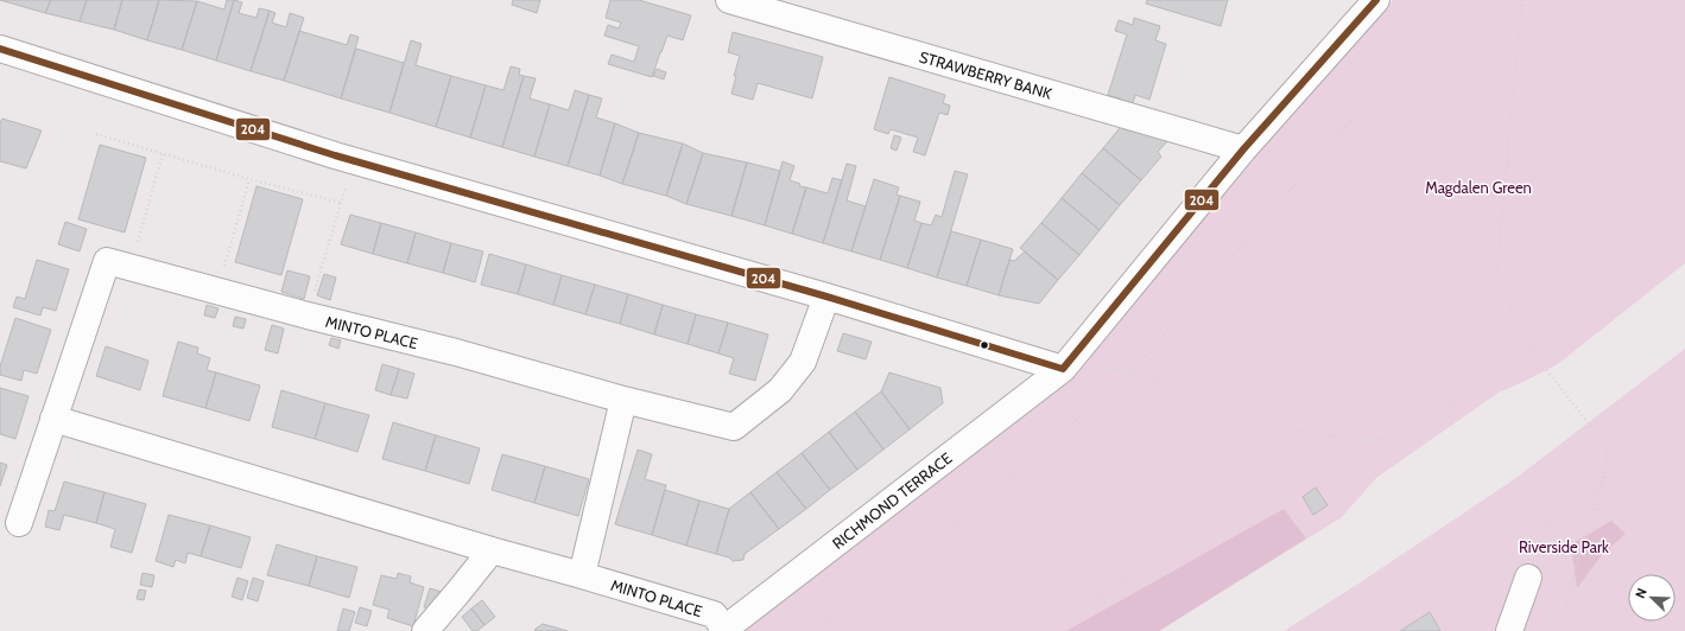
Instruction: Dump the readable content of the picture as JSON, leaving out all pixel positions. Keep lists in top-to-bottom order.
{
  "streets": {
    "street": ["STRAWBERRY BANK", "MINTO PLACE", "RICHMOND TERRACE"]
  },
  "crossings": [
    ["STRAWBERRY BANK", "RICHMOND TERRACE"],
    ["MINTO PLACE", "RICHMOND TERRACE"]
  ],
  "parks": ["Magdalen Green", "Riverside Park"],
  "lines": ["transit line 204"],
  "north": "top left"
}
